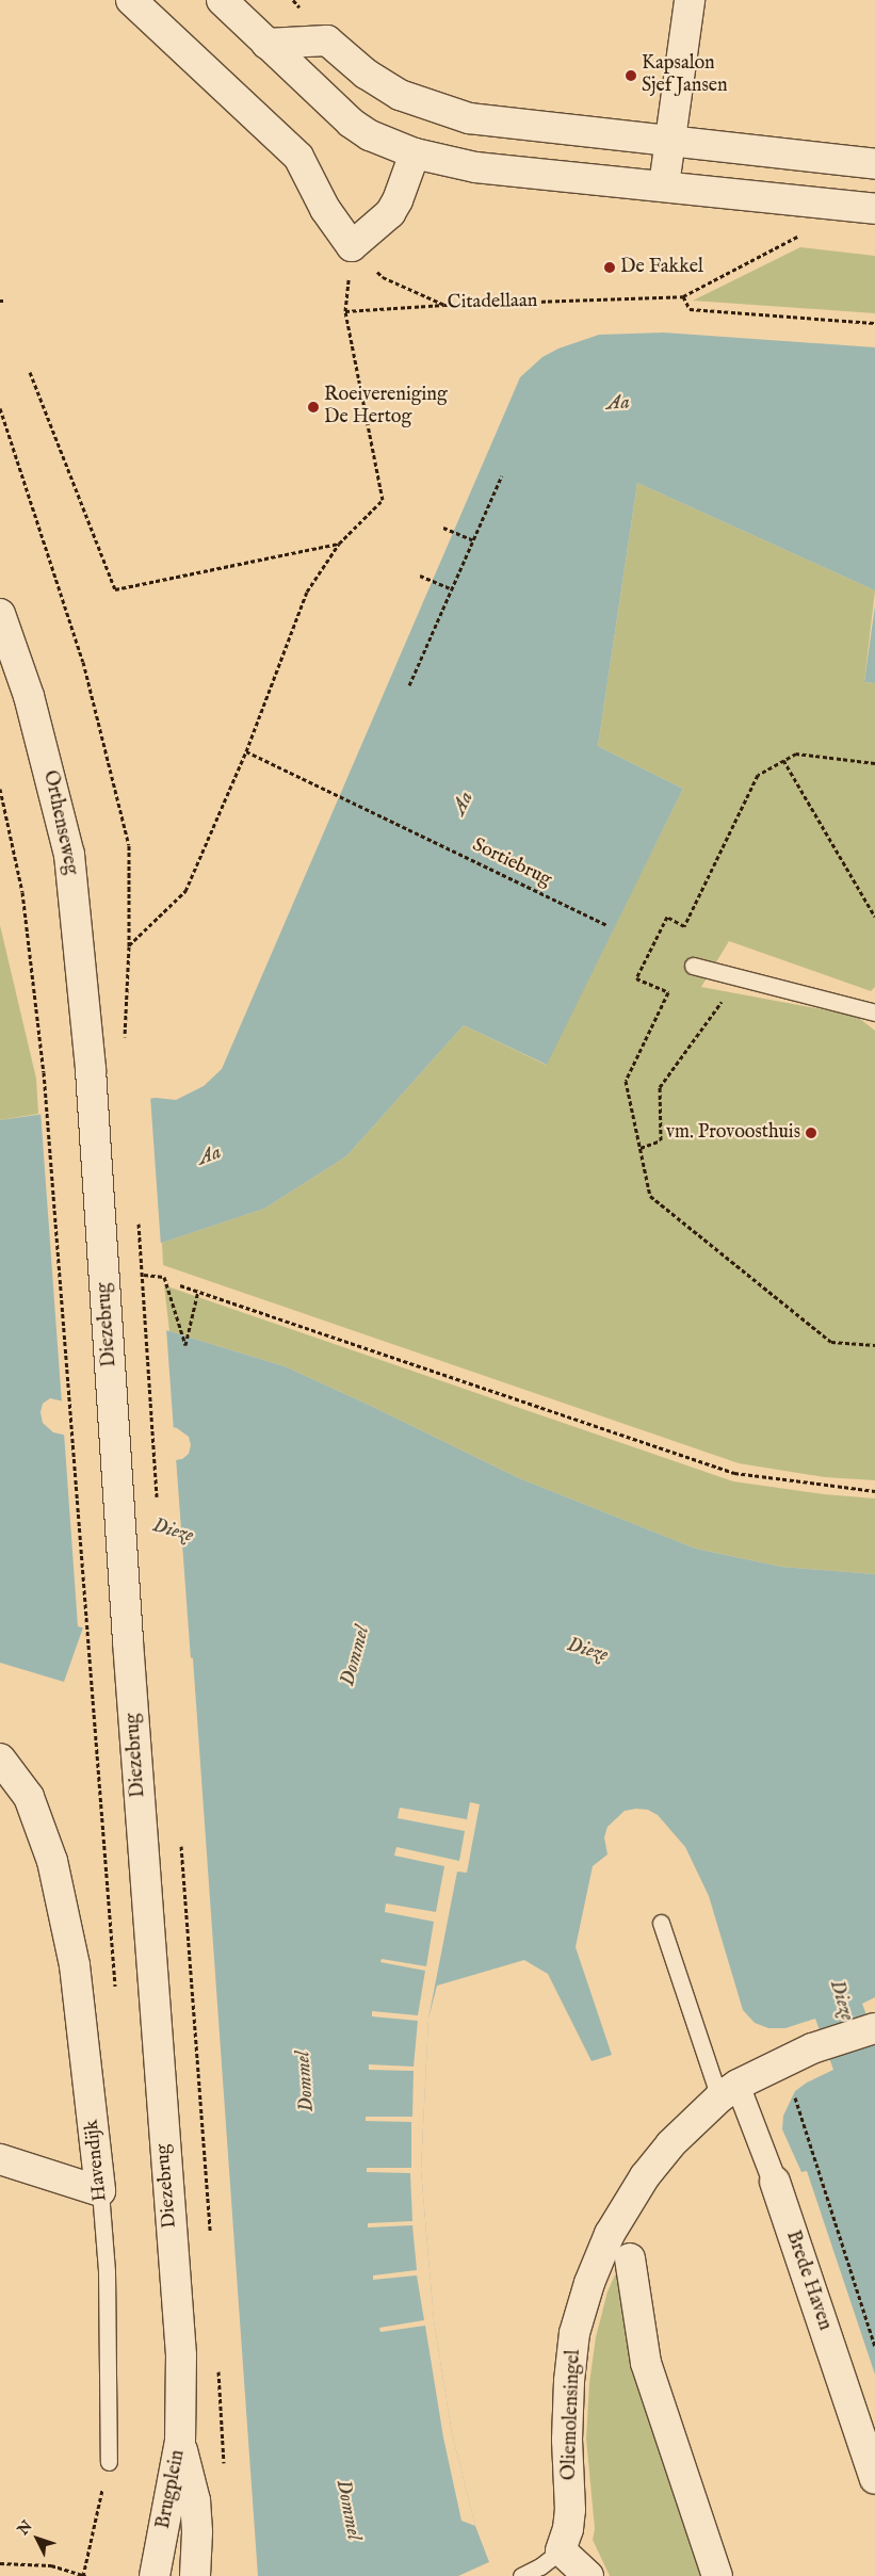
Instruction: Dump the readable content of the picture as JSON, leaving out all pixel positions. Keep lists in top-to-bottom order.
{
  "streets": {
    "street": [
      "Orthenseweg",
      "Diezebrug",
      "Havendijk",
      "Brede Haven",
      "Oliemolensingel",
      "Brugplein"
    ],
    "path": ["Citadellaan", "Sortiebrug"]
  },
  "crossings": [
    ["Orthenseweg", "Diezebrug"],
    ["Diezebrug", "Brugplein"],
    ["Brede Haven", "Oliemolensingel"]
  ],
  "water": ["Aa", "Dieze", "Dommel"],
  "places": [
    "Kapsalon Sjef Jansen",
    "De Fakkel",
    "Roeivereniging De Hertog",
    "vm. Provoosthuis"
  ],
  "north": "top left"
}
